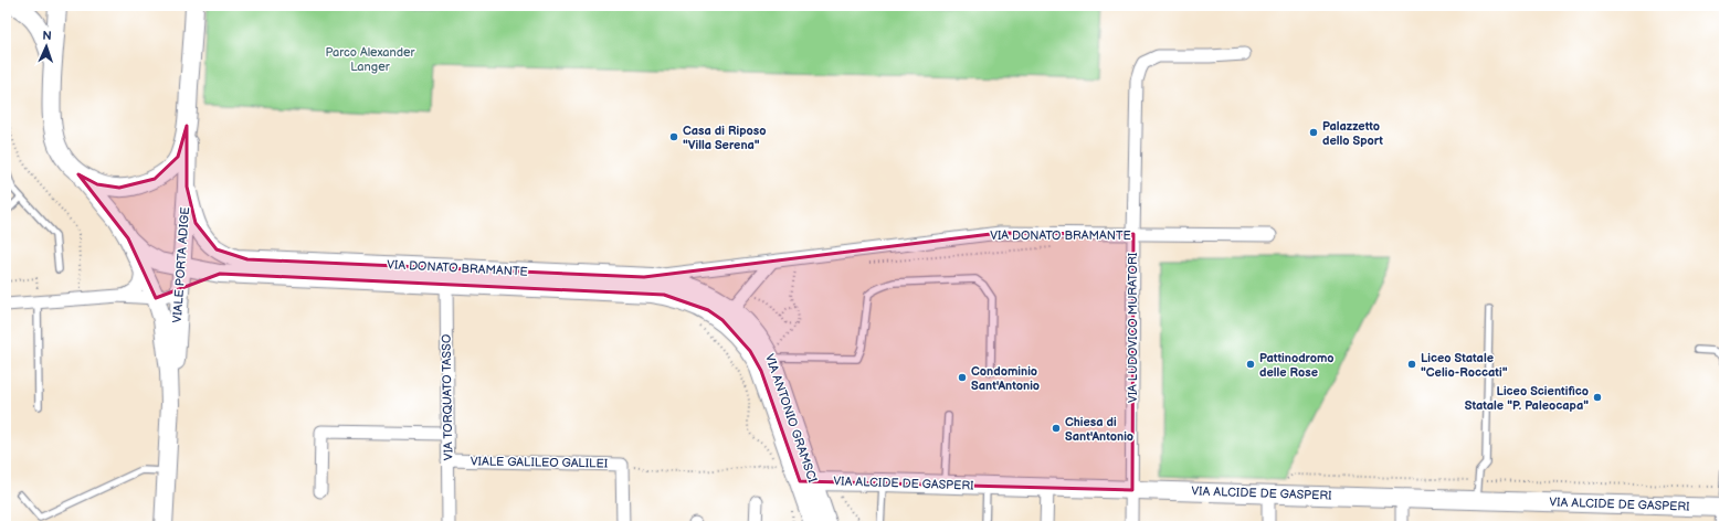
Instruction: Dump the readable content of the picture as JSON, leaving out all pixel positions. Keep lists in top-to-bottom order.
{
  "streets": {
    "street": [
      "VIA DONATO BRAMANTE",
      "VIALE PORTA ADIGE",
      "VIA LUDOVICO MURATORI",
      "VIA TORQUATO TASSO",
      "VIA ANTONIO GRAMSCI",
      "VIALE GALILEO GALILEI",
      "VIA ALCIDE DE GASPERI"
    ]
  },
  "crossings": [
    ["VIA DONATO BRAMANTE", "VIALE PORTA ADIGE"],
    ["VIA DONATO BRAMANTE", "VIA LUDOVICO MURATORI"],
    ["VIA DONATO BRAMANTE", "VIA TORQUATO TASSO"],
    ["VIA DONATO BRAMANTE", "VIA ANTONIO GRAMSCI"],
    ["VIA LUDOVICO MURATORI", "VIA ALCIDE DE GASPERI"],
    ["VIA TORQUATO TASSO", "VIALE GALILEO GALILEI"],
    ["VIA ANTONIO GRAMSCI", "VIA ALCIDE DE GASPERI"]
  ],
  "parks": ["Parco Alexander Langer"],
  "places": [
    "Palazzetto dello Sport",
    "Casa di Riposo \"Villa Serena\"",
    "Pattinodromo delle Rose",
    "Liceo Statale \"Celio-Roccati\"",
    "Condominio Sant'Antonio",
    "Liceo Scientifico Statale \"P. Paleocapa\"",
    "Chiesa di Sant'Antonio"
  ],
  "north": "top"
}
